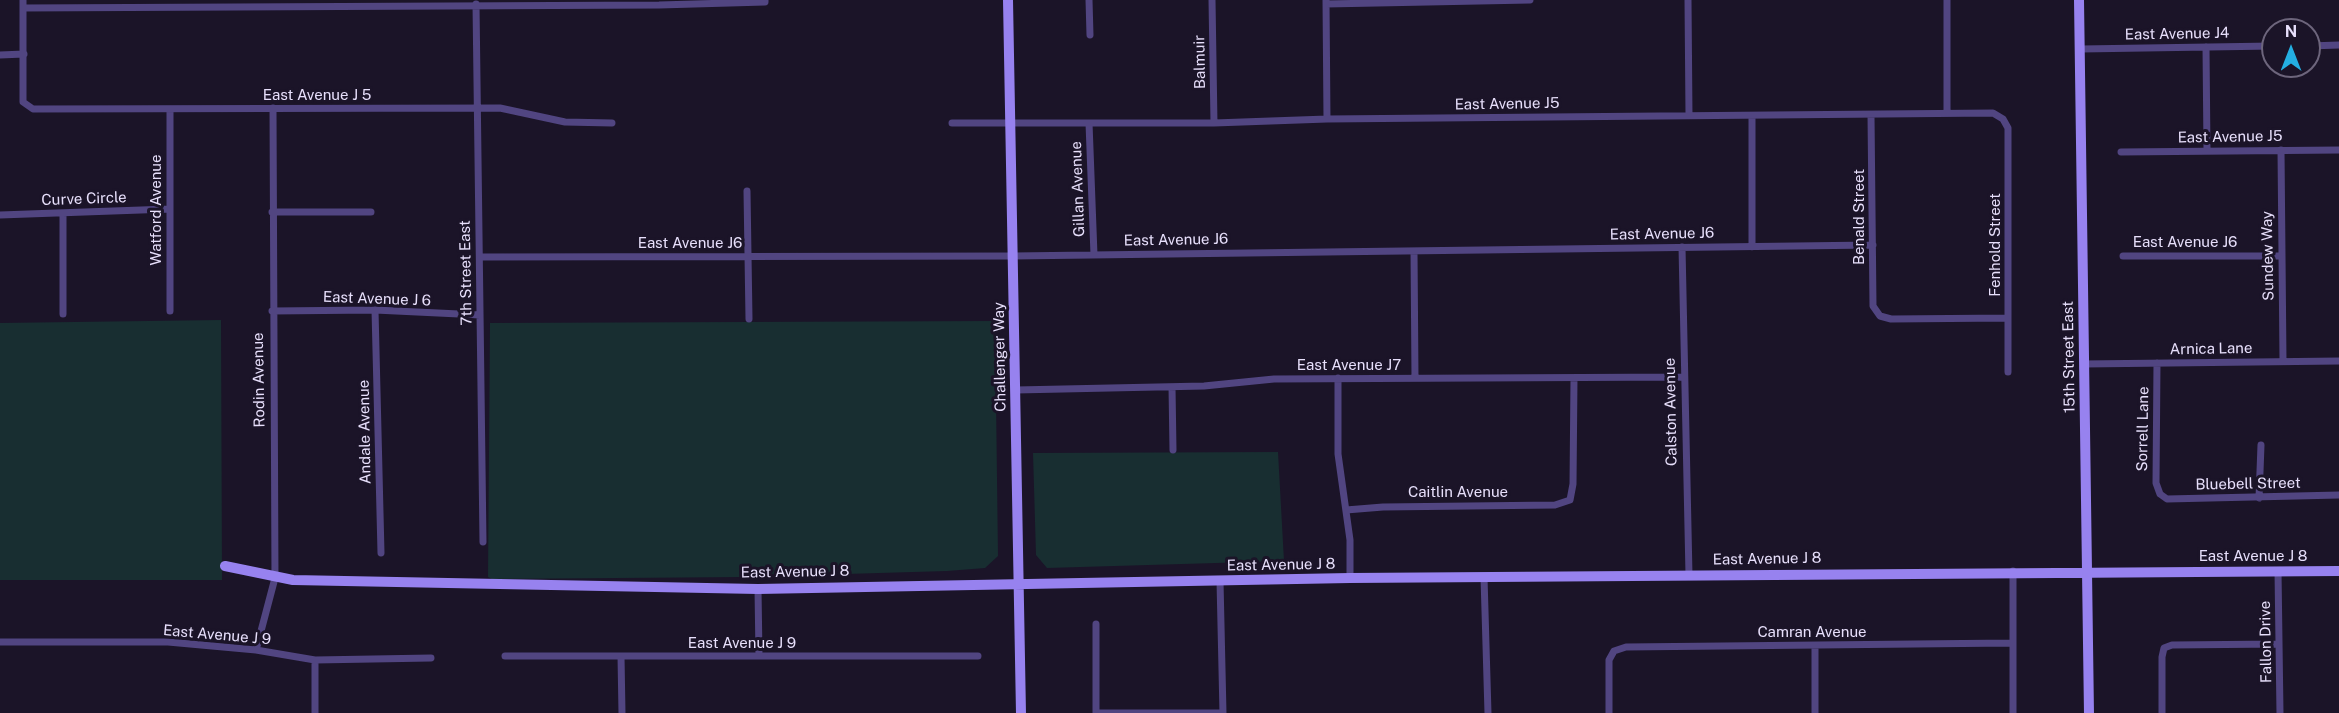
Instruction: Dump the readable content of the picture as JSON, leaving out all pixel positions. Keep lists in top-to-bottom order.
{
  "streets": {
    "street": [
      "East Avenue J4",
      "Balmuir",
      "East Avenue J 5",
      "East Avenue J5",
      "Gillan Avenue",
      "Curve Circle",
      "Watford Avenue",
      "Benald Street",
      "East Avenue J6",
      "Fenhold Street",
      "Sundew Way",
      "7th Street East",
      "East Avenue J 6",
      "Arnica Lane",
      "Challenger Way",
      "15th Street East",
      "East Avenue J7",
      "Rodin Avenue",
      "Calston Avenue",
      "Sorrell Lane",
      "Andale Avenue",
      "Bluebell Street",
      "Caitlin Avenue",
      "East Avenue J 8",
      "Camran Avenue",
      "East Avenue J 9",
      "Fallon Drive"
    ]
  },
  "crossings": [
    ["East Avenue J4", "15th Street East"],
    ["Balmuir", "East Avenue J5"],
    ["East Avenue J 5", "Watford Avenue"],
    ["East Avenue J 5", "7th Street East"],
    ["East Avenue J 5", "Rodin Avenue"],
    ["East Avenue J5", "Gillan Avenue"],
    ["East Avenue J5", "Benald Street"],
    ["East Avenue J5", "Fenhold Street"],
    ["East Avenue J5", "Sundew Way"],
    ["East Avenue J5", "Challenger Way"],
    ["Gillan Avenue", "East Avenue J6"],
    ["Curve Circle", "Watford Avenue"],
    ["Benald Street", "East Avenue J6"],
    ["Benald Street", "Fenhold Street"],
    ["East Avenue J6", "Sundew Way"],
    ["East Avenue J6", "7th Street East"],
    ["East Avenue J6", "Challenger Way"],
    ["East Avenue J6", "Calston Avenue"],
    ["Sundew Way", "Arnica Lane"],
    ["7th Street East", "East Avenue J 6"],
    ["East Avenue J 6", "Rodin Avenue"],
    ["East Avenue J 6", "Andale Avenue"],
    ["Arnica Lane", "15th Street East"],
    ["Arnica Lane", "Sorrell Lane"],
    ["Challenger Way", "East Avenue J7"],
    ["Challenger Way", "East Avenue J 8"],
    ["15th Street East", "East Avenue J 8"],
    ["East Avenue J7", "Calston Avenue"],
    ["East Avenue J7", "Caitlin Avenue"],
    ["Rodin Avenue", "East Avenue J 8"],
    ["Rodin Avenue", "East Avenue J 9"],
    ["Calston Avenue", "East Avenue J 8"],
    ["Sorrell Lane", "Bluebell Street"],
    ["East Avenue J 8", "Fallon Drive"]
  ],
  "north": "top"
}
